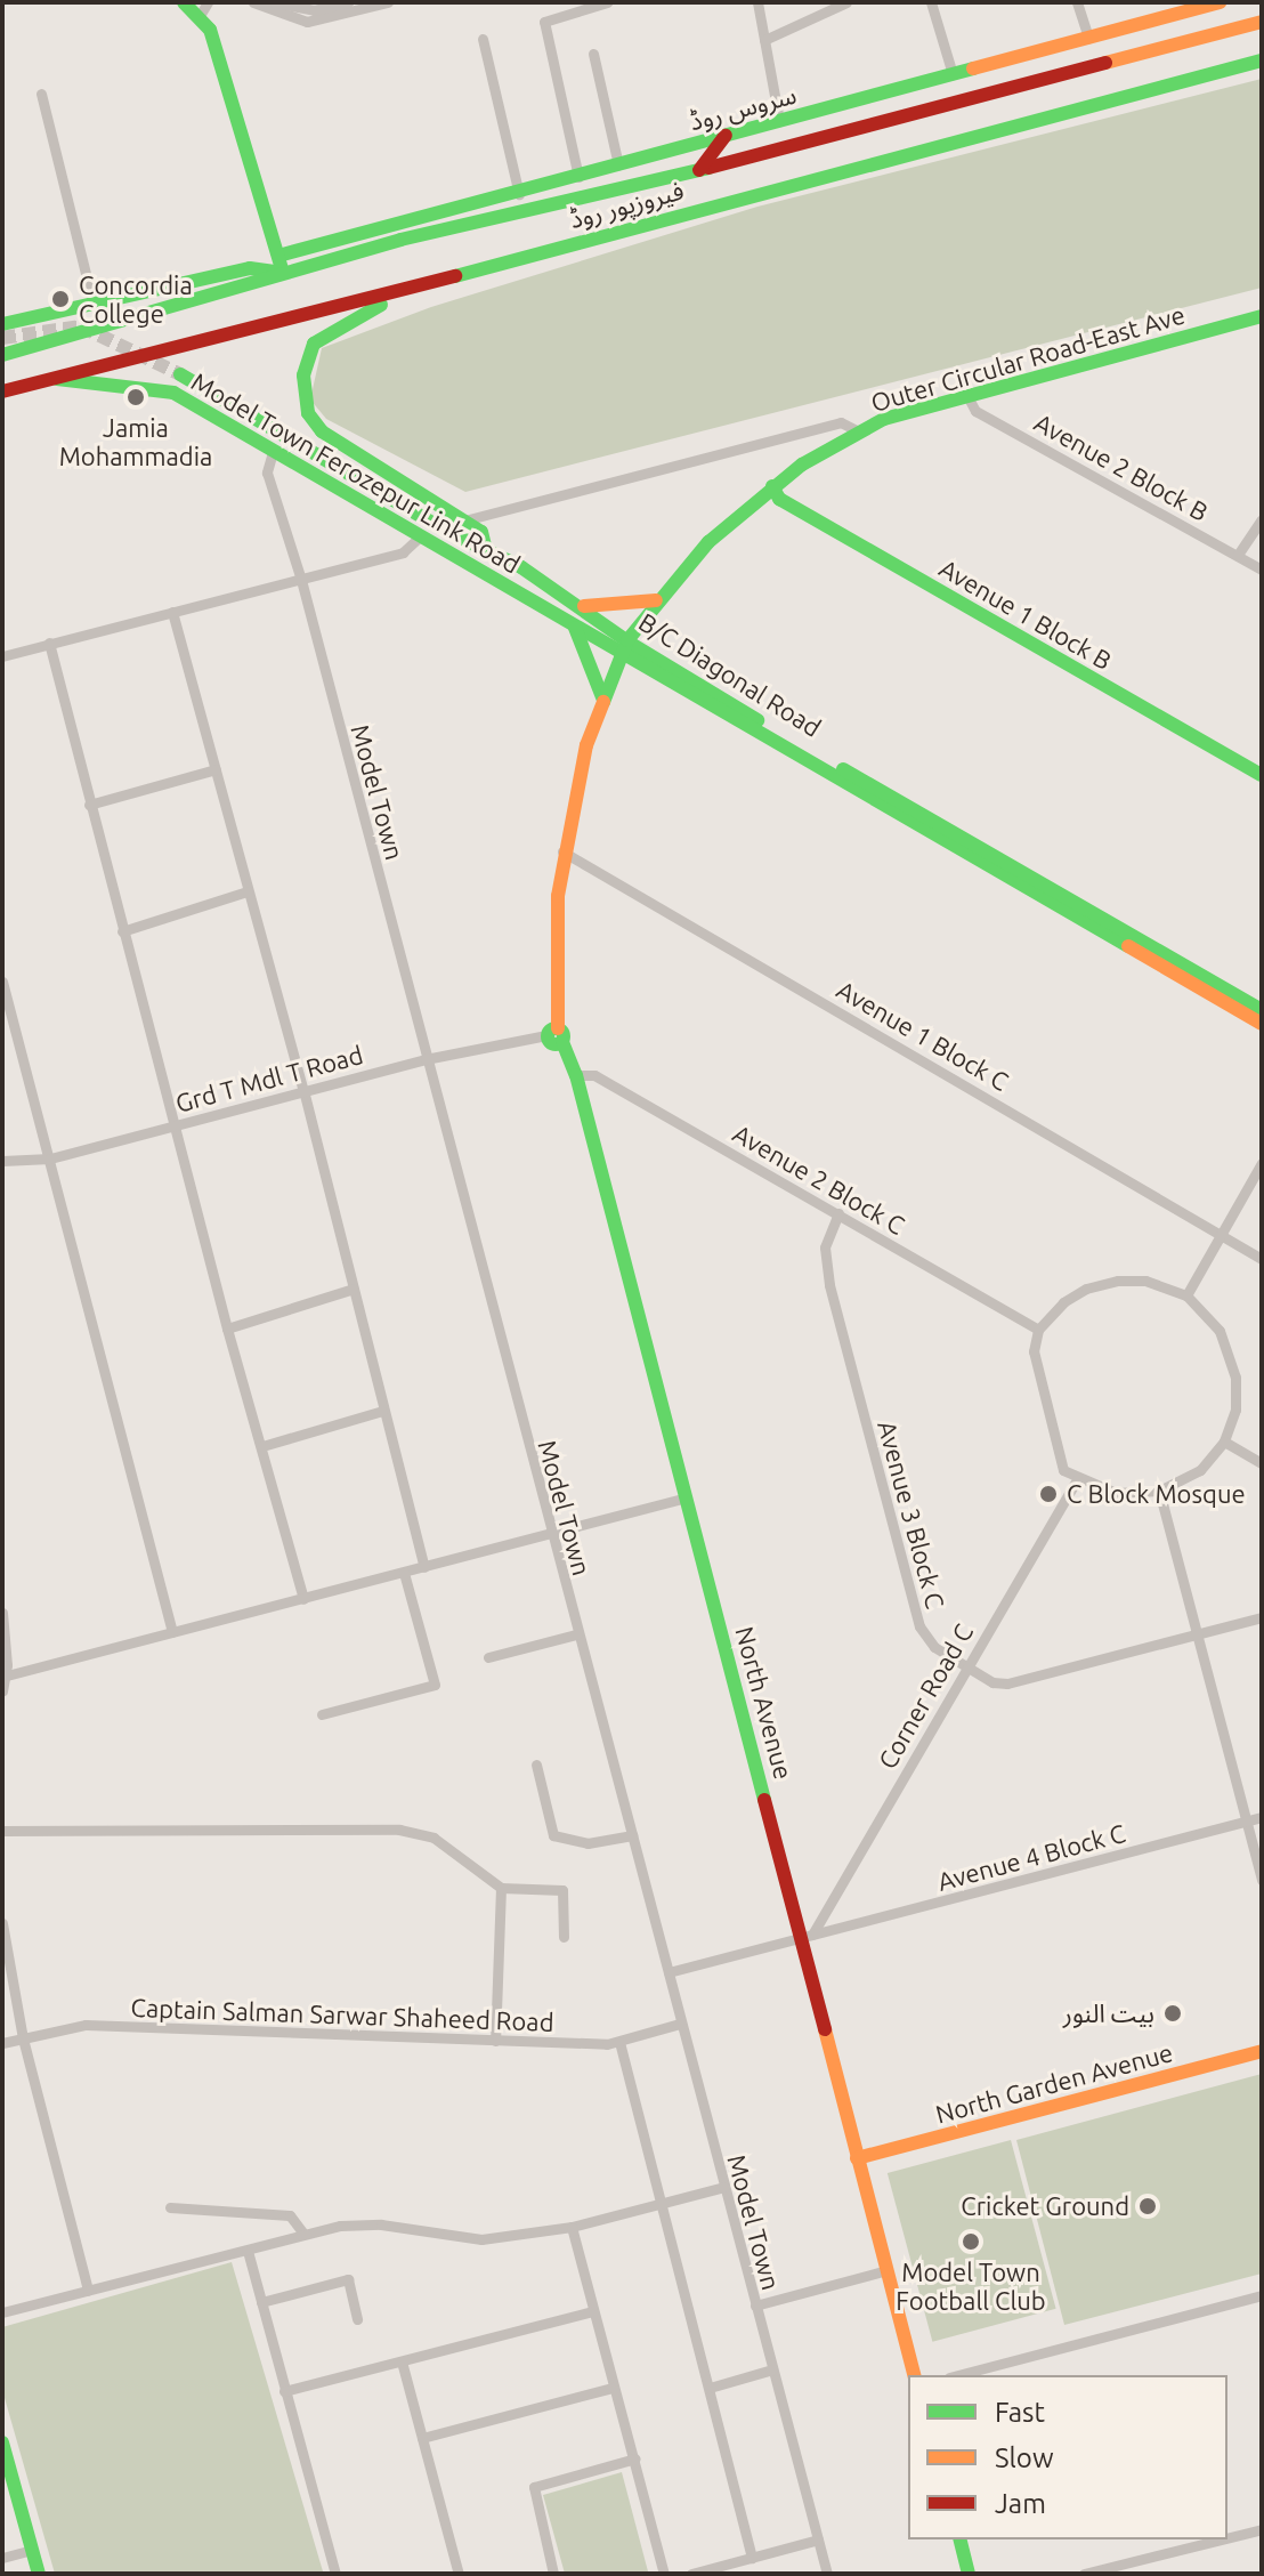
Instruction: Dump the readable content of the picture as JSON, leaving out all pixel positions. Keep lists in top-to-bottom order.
{
  "streets": {
    "street": [
      "سروس روڈ",
      "فیروزپور روڈ",
      "Outer Circular Road-East Ave",
      "Avenue 2 Block B",
      "Model Town Ferozepur Link Road",
      "Avenue 1 Block B",
      "B/C Diagonal Road",
      "Model Town",
      "Avenue 1 Block C",
      "Grd T Mdl T Road",
      "Avenue 2 Block C",
      "Avenue 3 Block C",
      "Corner Road C",
      "North Avenue",
      "Avenue 4 Block C",
      "Captain Salman Sarwar Shaheed Road",
      "North Garden Avenue"
    ]
  },
  "crossings": [
    ["فیروزپور روڈ", "Model Town Ferozepur Link Road"],
    ["Outer Circular Road-East Ave", "Avenue 2 Block B"],
    ["Outer Circular Road-East Ave", "Model Town Ferozepur Link Road"],
    ["Outer Circular Road-East Ave", "Avenue 1 Block B"],
    ["Outer Circular Road-East Ave", "B/C Diagonal Road"],
    ["Outer Circular Road-East Ave", "Avenue 1 Block C"],
    ["Outer Circular Road-East Ave", "Grd T Mdl T Road"],
    ["Outer Circular Road-East Ave", "North Avenue"],
    ["Model Town Ferozepur Link Road", "B/C Diagonal Road"],
    ["Model Town Ferozepur Link Road", "Model Town"],
    ["Model Town", "Grd T Mdl T Road"],
    ["Model Town", "Avenue 4 Block C"],
    ["Model Town", "Captain Salman Sarwar Shaheed Road"],
    ["Grd T Mdl T Road", "North Avenue"],
    ["Avenue 2 Block C", "Avenue 3 Block C"],
    ["Avenue 2 Block C", "Corner Road C"],
    ["Avenue 2 Block C", "North Avenue"],
    ["Avenue 3 Block C", "Corner Road C"],
    ["Corner Road C", "North Avenue"],
    ["Corner Road C", "Avenue 4 Block C"],
    ["North Avenue", "Avenue 4 Block C"],
    ["North Avenue", "North Garden Avenue"]
  ],
  "places": [
    "Concordia College",
    "Jamia Mohammadia",
    "C Block Mosque",
    "بیت النور",
    "Cricket Ground",
    "Model Town Football Club"
  ],
  "legend": ["Fast", "Slow", "Jam"]
}
